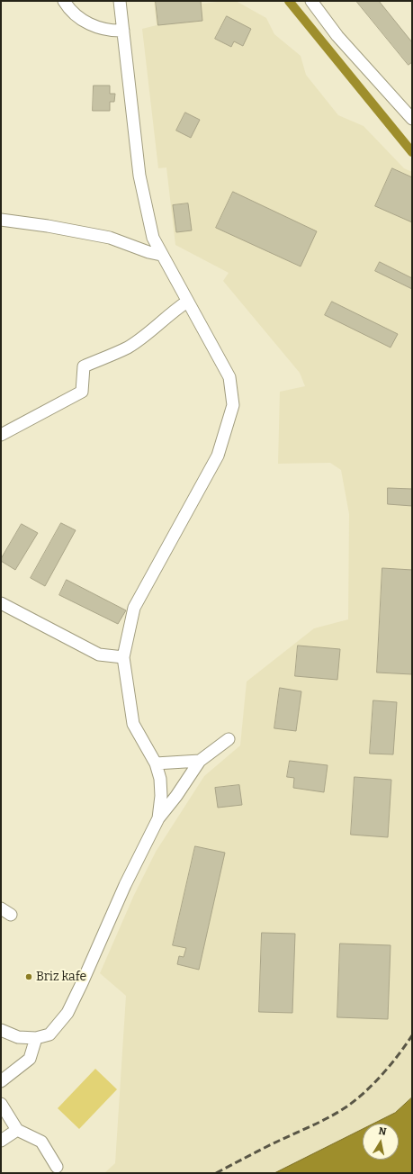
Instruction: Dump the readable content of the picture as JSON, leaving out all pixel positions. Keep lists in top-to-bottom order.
{
  "places": ["Briz kafe"],
  "north": "top"
}
